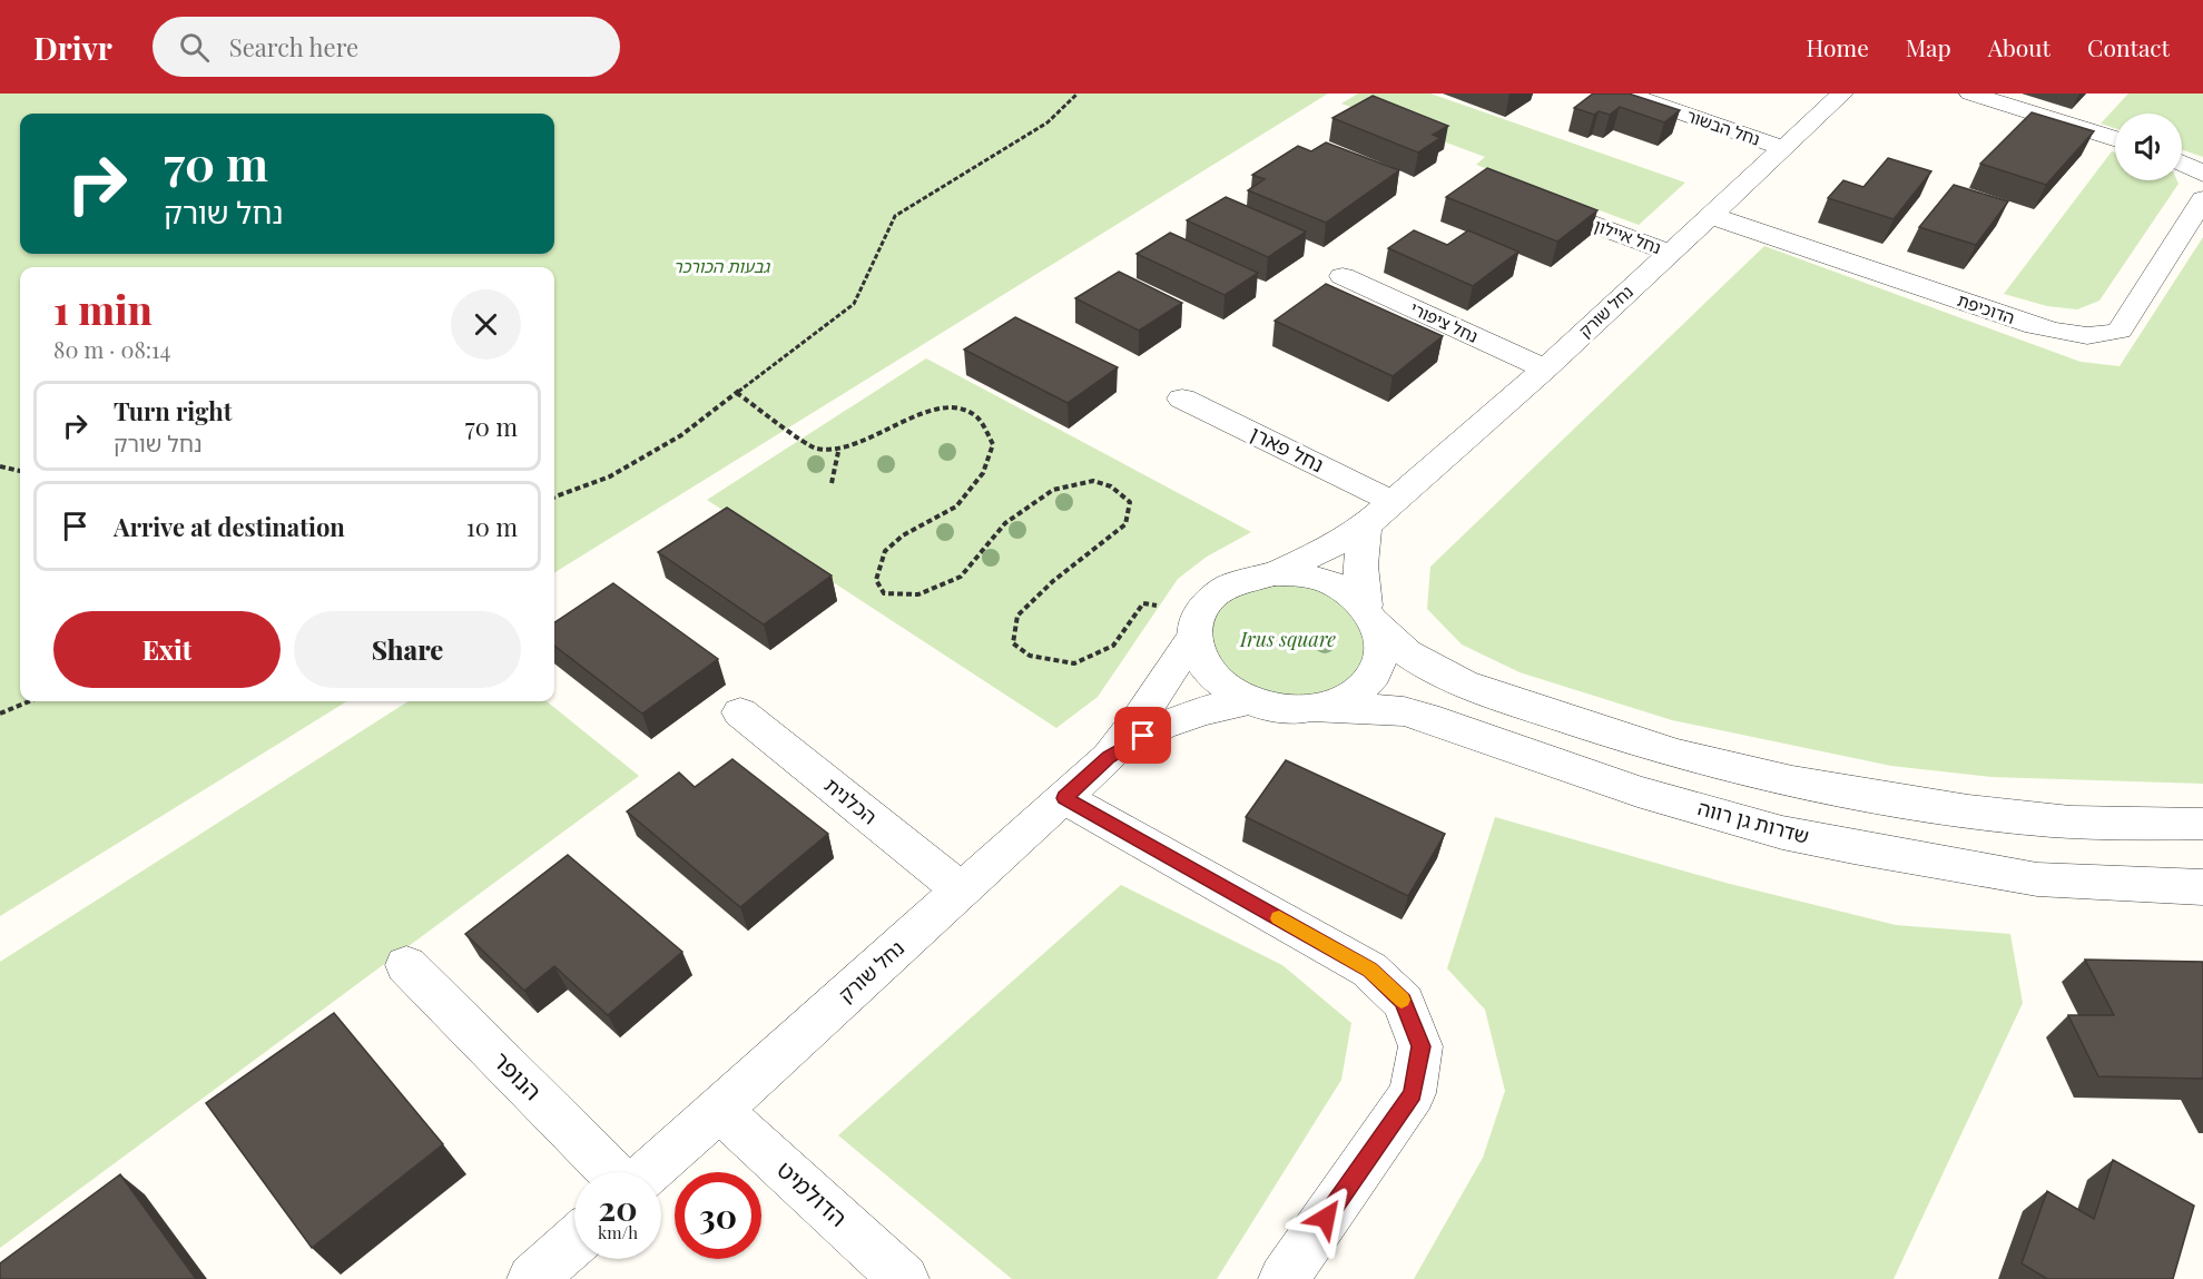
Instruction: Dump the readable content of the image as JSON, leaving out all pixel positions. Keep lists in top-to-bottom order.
{
  "streets": {
    "street": [
      "נחל הבשור",
      "נחל איילון",
      "הדוכיפת",
      "נחל שורק",
      "נחל ציפורי",
      "נחל פארן",
      "הכלנית",
      "שדרות גן רווה",
      "הנופר",
      "הדולמיט"
    ]
  },
  "crossings": [
    ["נחל הבשור", "נחל שורק"],
    ["נחל איילון", "נחל שורק"],
    ["הדוכיפת", "נחל שורק"],
    ["נחל שורק", "נחל ציפורי"],
    ["נחל שורק", "נחל פארן"],
    ["נחל שורק", "הכלנית"],
    ["נחל שורק", "שדרות גן רווה"],
    ["נחל שורק", "הדולמיט"]
  ],
  "parks": ["גבעות הכורכר", "Irus square"],
  "page": {
    "header": "Drivr",
    "search": "Search here",
    "nav": [
      "Home",
      "Map",
      "About",
      "Contact"
    ],
    "turn": ["70 m", "נחל שורק"],
    "heading": ["1 min", "80 m · 08:14"],
    "list": [
      {
        "name": "Turn right",
        "note": "נחל שורק",
        "value": "70 m"
      },
      {
        "name": "Arrive at destination",
        "value": "10 m"
      }
    ],
    "buttons": ["Exit", "Share"],
    "speed": "20 km/h",
    "limit": "30"
  }
}
